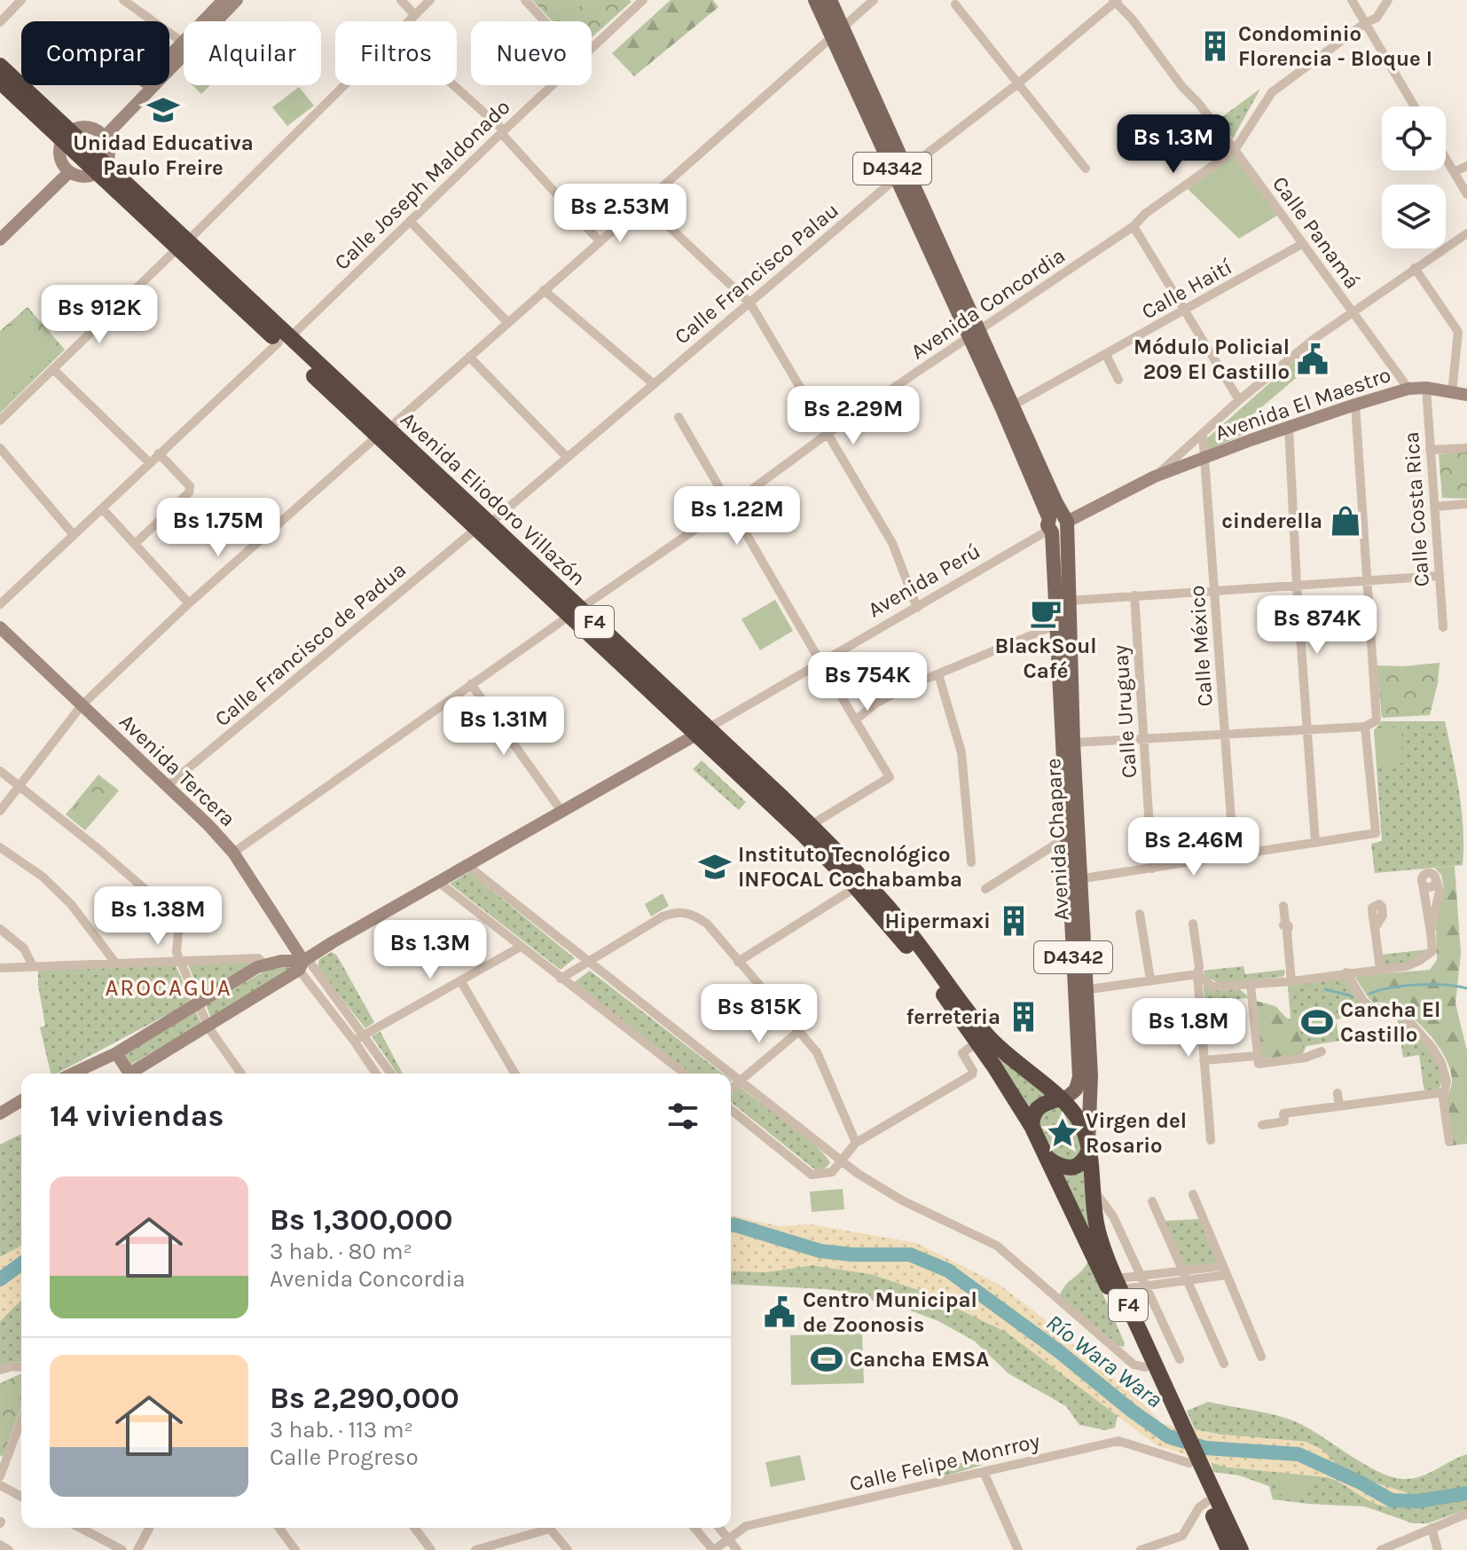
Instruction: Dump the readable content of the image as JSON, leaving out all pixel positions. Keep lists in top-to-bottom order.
{
  "streets": {
    "highway": ["Avenida Eliodoro Villazón", "F4"],
    "main road": ["D4342", "Avenida Chapare"],
    "street": [
      "Calle Joseph Maldonado",
      "Calle Panamá",
      "Calle Francisco Palau",
      "Calle Haití",
      "Avenida Concordia",
      "Avenida El Maestro",
      "Calle Costa Rica",
      "Avenida Perú",
      "Calle Francisco de Padua",
      "Calle México",
      "Calle Uruguay",
      "Avenida Tercera",
      "Calle Felipe Monrroy"
    ]
  },
  "crossings": [
    ["Calle Joseph Maldonado", "Avenida Eliodoro Villazón"],
    ["Calle Panamá", "Calle Francisco Palau"],
    ["Calle Panamá", "Calle Haití"],
    ["Calle Panamá", "Avenida Concordia"],
    ["Calle Panamá", "Avenida El Maestro"],
    ["Calle Panamá", "Avenida Perú"],
    ["Calle Francisco Palau", "Avenida Eliodoro Villazón"],
    ["Calle Francisco Palau", "Calle Francisco de Padua"],
    ["Calle Francisco Palau", "Avenida Chapare"],
    ["Calle Haití", "Avenida Chapare"],
    ["Avenida Concordia", "Avenida Eliodoro Villazón"],
    ["Avenida Concordia", "Avenida Tercera"],
    ["Avenida Concordia", "Avenida Chapare"],
    ["Avenida El Maestro", "Calle Costa Rica"],
    ["Avenida El Maestro", "Avenida Perú"],
    ["Avenida El Maestro", "Calle México"],
    ["Avenida Eliodoro Villazón", "Avenida Perú"],
    ["Avenida Eliodoro Villazón", "F4"],
    ["Avenida Eliodoro Villazón", "Calle Francisco de Padua"],
    ["Avenida Eliodoro Villazón", "Avenida Chapare"],
    ["Avenida Perú", "Calle México"],
    ["Avenida Perú", "Avenida Chapare"],
    ["F4", "Avenida Chapare"],
    ["F4", "Calle Felipe Monrroy"],
    ["Calle Francisco de Padua", "Avenida Tercera"]
  ],
  "districts": ["AROCAGUA"],
  "water": ["Río Wara Wara"],
  "places": {
    "building": ["Condominio Florencia - Bloque I", "Hipermaxi", "ferreteria"],
    "school or university": ["Unidad Educativa Paulo Freire", "Instituto Tecnológico INFOCAL Cochabamba"],
    "public building": ["Módulo Policial 209 El Castillo", "Centro Municipal de Zoonosis"],
    "shop": ["cinderella"],
    "cafe": ["BlackSoul Café"],
    "sports": ["Cancha El Castillo", "Cancha EMSA"],
    "place": ["Virgen del Rosario"]
  },
  "page": {
    "chip": [
      "Comprar",
      "Alquilar",
      "Filtros",
      "Nuevo"
    ],
    "price": [
      "Bs 1.3M",
      "Bs 2.53M",
      "Bs 912K",
      "Bs 2.29M",
      "Bs 1.22M",
      "Bs 1.75M",
      "Bs 874K",
      "Bs 754K",
      "Bs 1.31M",
      "Bs 2.46M",
      "Bs 1.38M",
      "Bs 1.3M",
      "Bs 815K",
      "Bs 1.8M"
    ],
    "heading": "14 viviendas",
    "list": [
      {
        "name": "Bs 1,300,000",
        "note": "3 hab. · 80 m² · Avenida Concordia"
      },
      {
        "name": "Bs 2,290,000",
        "note": "3 hab. · 113 m² · Calle Progreso"
      }
    ]
  }
}
